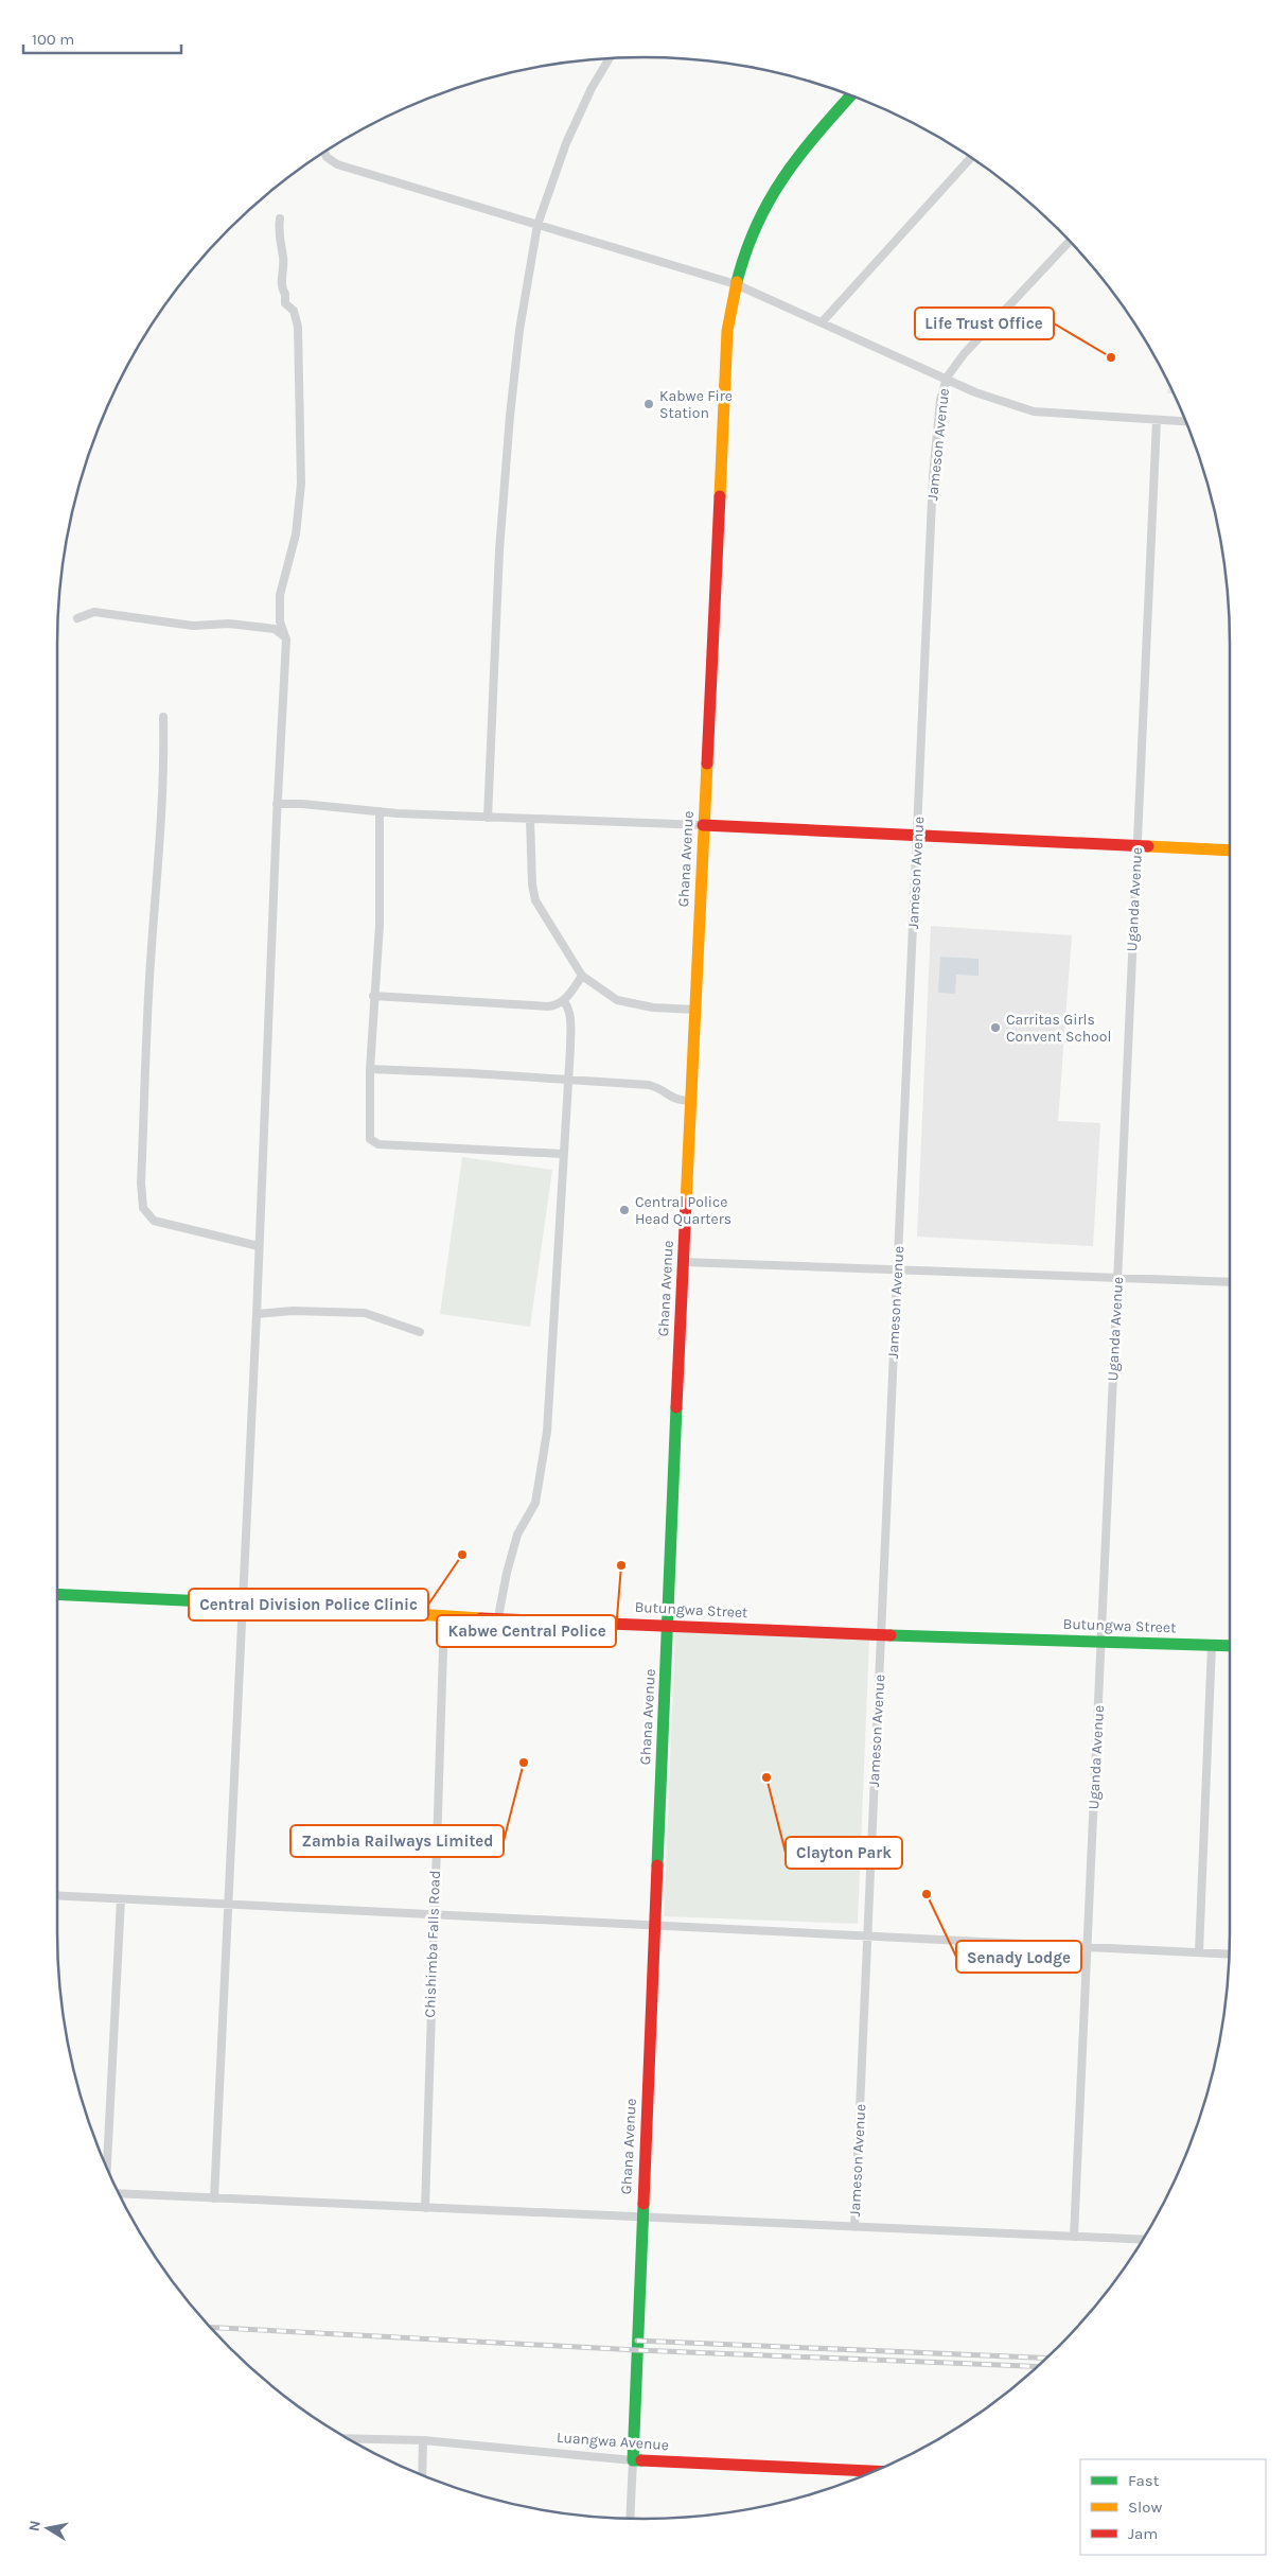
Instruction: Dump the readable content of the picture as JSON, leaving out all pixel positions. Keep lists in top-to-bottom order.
{
  "streets": {
    "main road": ["Ghana Avenue", "Butungwa Street", "Luangwa Avenue"],
    "street": ["Jameson Avenue", "Uganda Avenue", "Chishimba Falls Road"]
  },
  "crossings": [
    ["Jameson Avenue", "Butungwa Street"],
    ["Ghana Avenue", "Butungwa Street"],
    ["Ghana Avenue", "Luangwa Avenue"],
    ["Uganda Avenue", "Butungwa Street"],
    ["Butungwa Street", "Chishimba Falls Road"]
  ],
  "places": [
    "Life Trust Office",
    "Kabwe Fire Station",
    "Carritas Girls Convent School",
    "Central Police Head Quarters",
    "Central Division Police Clinic",
    "Kabwe Central Police",
    "Zambia Railways Limited",
    "Clayton Park",
    "Senady Lodge"
  ],
  "legend": ["Fast", "Slow", "Jam"],
  "scale_bar": "100 m",
  "north": "left"
}
